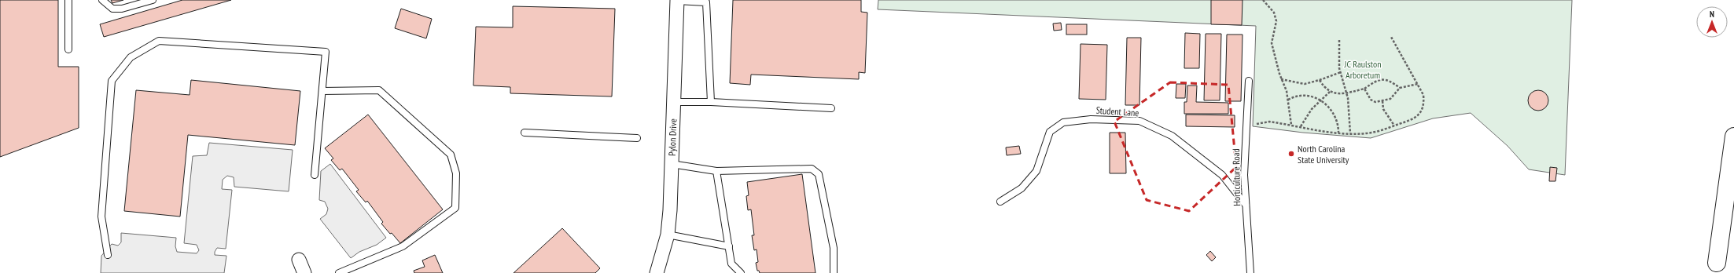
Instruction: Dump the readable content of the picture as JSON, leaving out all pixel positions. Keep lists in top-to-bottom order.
{
  "streets": {
    "street": ["Pylon Drive"],
    "lane": ["Student Lane", "Horticulture Road"]
  },
  "crossings": [
    ["Student Lane", "Horticulture Road"]
  ],
  "parks": ["JC Raulston Arboretum"],
  "places": ["North Carolina State University"],
  "north": "top"
}
